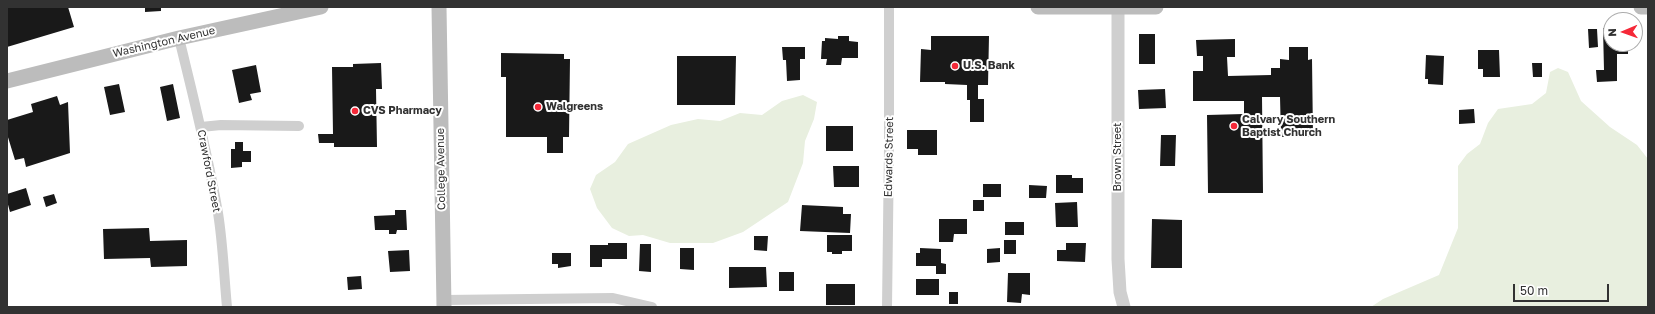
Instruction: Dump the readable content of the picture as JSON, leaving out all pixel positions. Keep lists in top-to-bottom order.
{
  "streets": {
    "main road": ["Washington Avenue", "College Avenue"],
    "street": ["Edwards Street", "Brown Street", "Crawford Street"]
  },
  "crossings": [
    ["Washington Avenue", "Crawford Street"]
  ],
  "places": [
    "U.S. Bank",
    "Walgreens",
    "CVS Pharmacy",
    "Calvary Southern Baptist Church"
  ],
  "scale_bar": "50 m",
  "north": "left"
}
